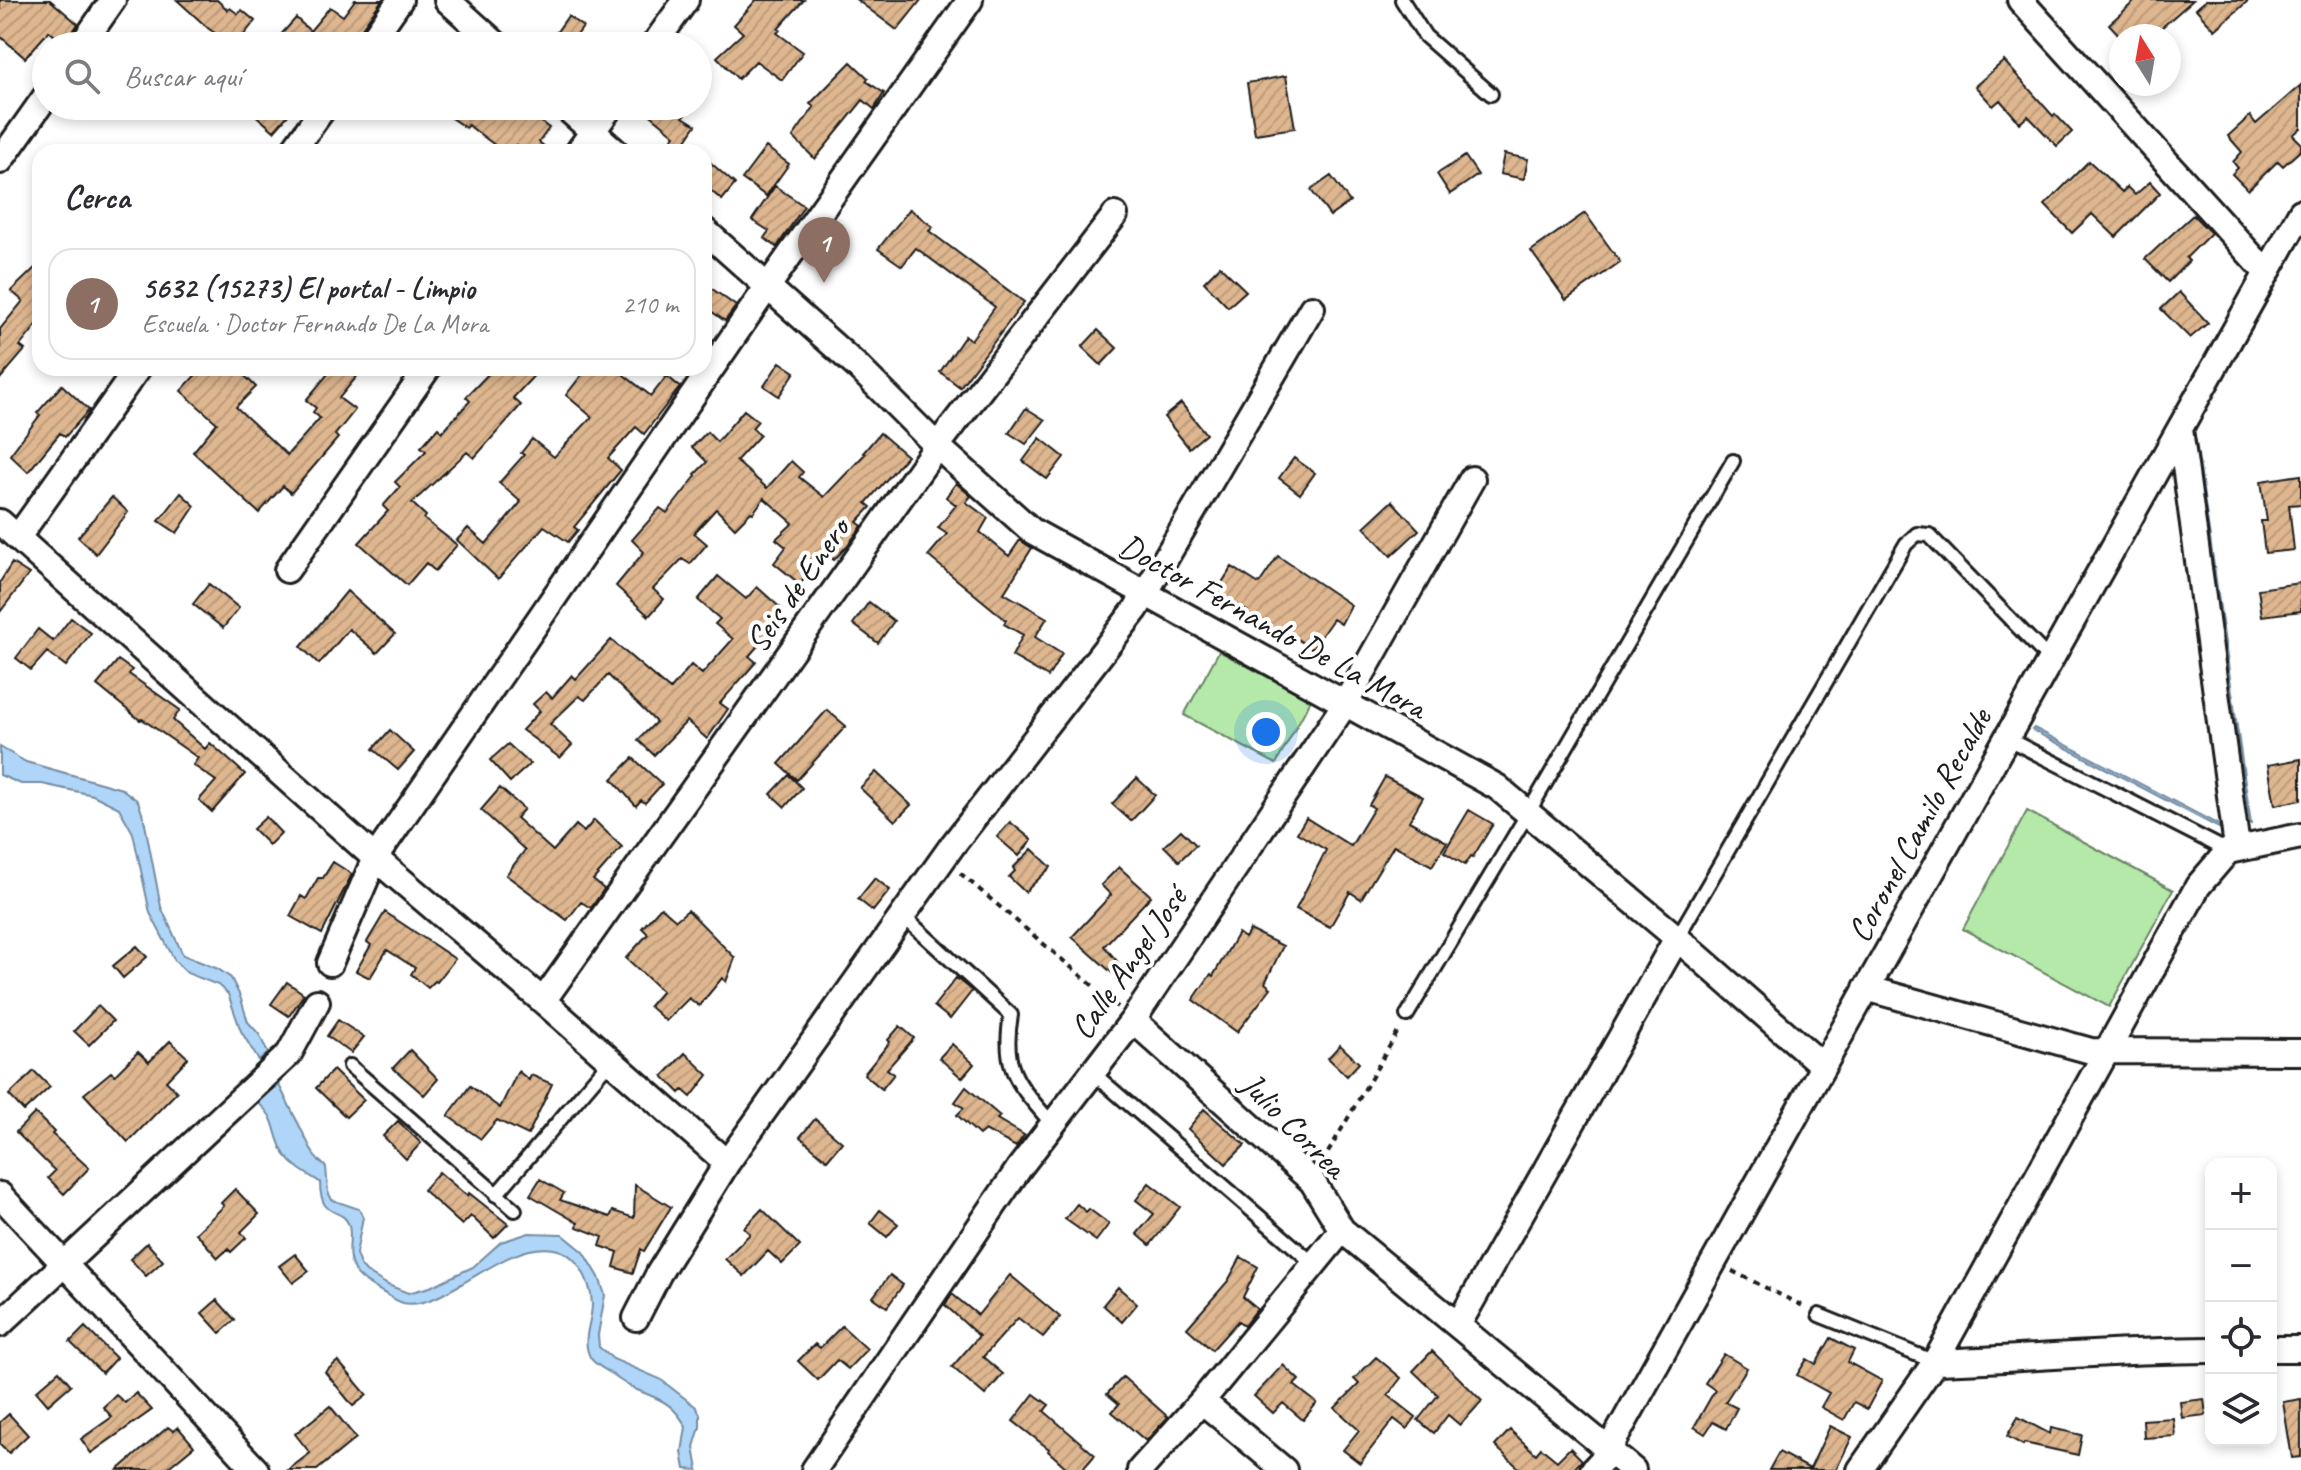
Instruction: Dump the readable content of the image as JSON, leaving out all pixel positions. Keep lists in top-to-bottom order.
{
  "streets": {
    "street": [
      "Seis de Enero",
      "Doctor Fernando De La Mora",
      "Coronel Camilo Recalde",
      "Calle Angel José",
      "Julio Correa"
    ]
  },
  "crossings": [
    ["Seis de Enero", "Doctor Fernando De La Mora"],
    ["Doctor Fernando De La Mora", "Coronel Camilo Recalde"],
    ["Doctor Fernando De La Mora", "Calle Angel José"],
    ["Coronel Camilo Recalde", "Julio Correa"],
    ["Calle Angel José", "Julio Correa"]
  ],
  "north": "top",
  "page": {
    "search": "Buscar aquí",
    "heading": "Cerca",
    "pins": "1",
    "list": [
      {
        "mark": "1",
        "name": "5632 (15273) El portal - Limpio",
        "note": "Escuela · Doctor Fernando De La Mora",
        "value": "210 m"
      }
    ],
    "map_buttons": ["+", "−"]
  }
}
